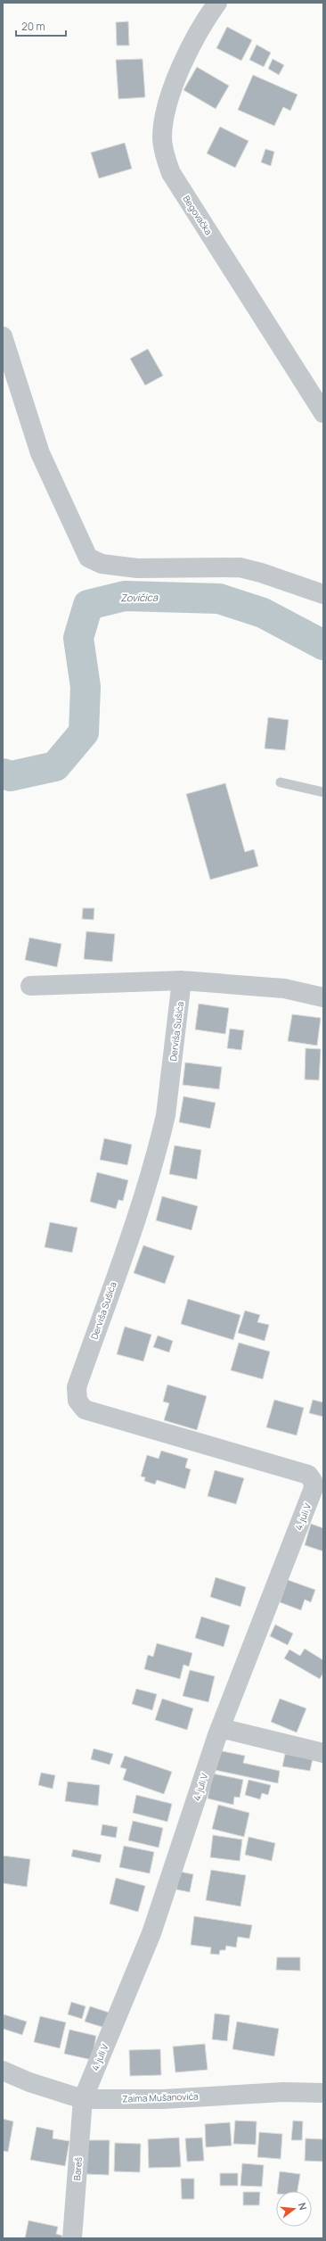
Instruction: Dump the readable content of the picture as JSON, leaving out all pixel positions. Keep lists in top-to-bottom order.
{
  "streets": {
    "street": [
      "Begovačka",
      "Derviša Sušića",
      "4. juli V",
      "Zaima Mušanovića",
      "Bareš"
    ]
  },
  "crossings": [
    ["Derviša Sušića", "4. juli V"],
    ["4. juli V", "Zaima Mušanovića"],
    ["4. juli V", "Bareš"],
    ["Zaima Mušanovića", "Bareš"]
  ],
  "water": ["Zovičica"],
  "scale_bar": "20 m",
  "north": "right"
}
